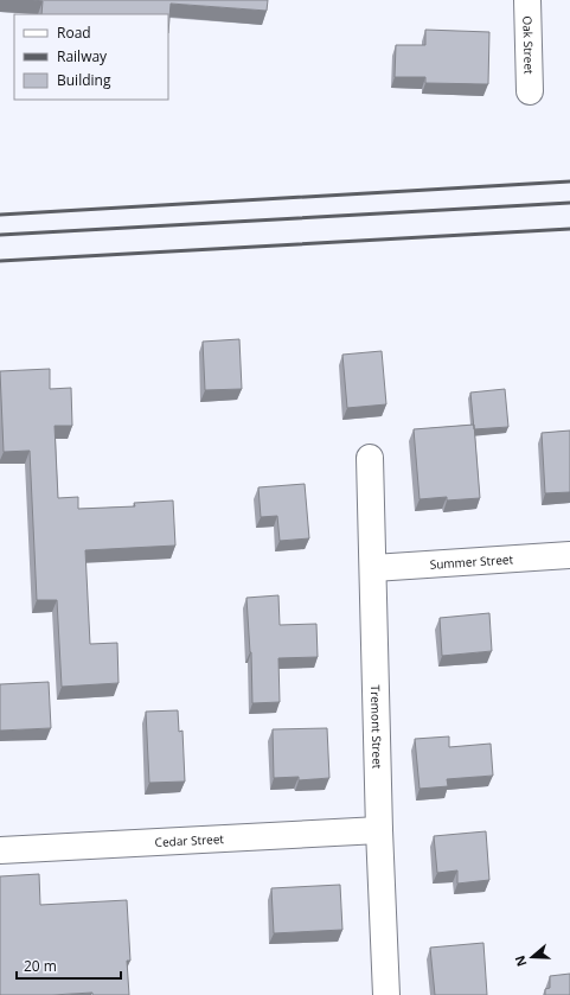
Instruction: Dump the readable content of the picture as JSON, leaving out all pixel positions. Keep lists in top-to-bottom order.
{
  "streets": {
    "street": [
      "Oak Street",
      "Summer Street",
      "Tremont Street",
      "Cedar Street"
    ]
  },
  "crossings": [
    ["Summer Street", "Tremont Street"],
    ["Tremont Street", "Cedar Street"]
  ],
  "legend": ["Road", "Railway", "Building"],
  "scale_bar": "20 m",
  "north": "left"
}
